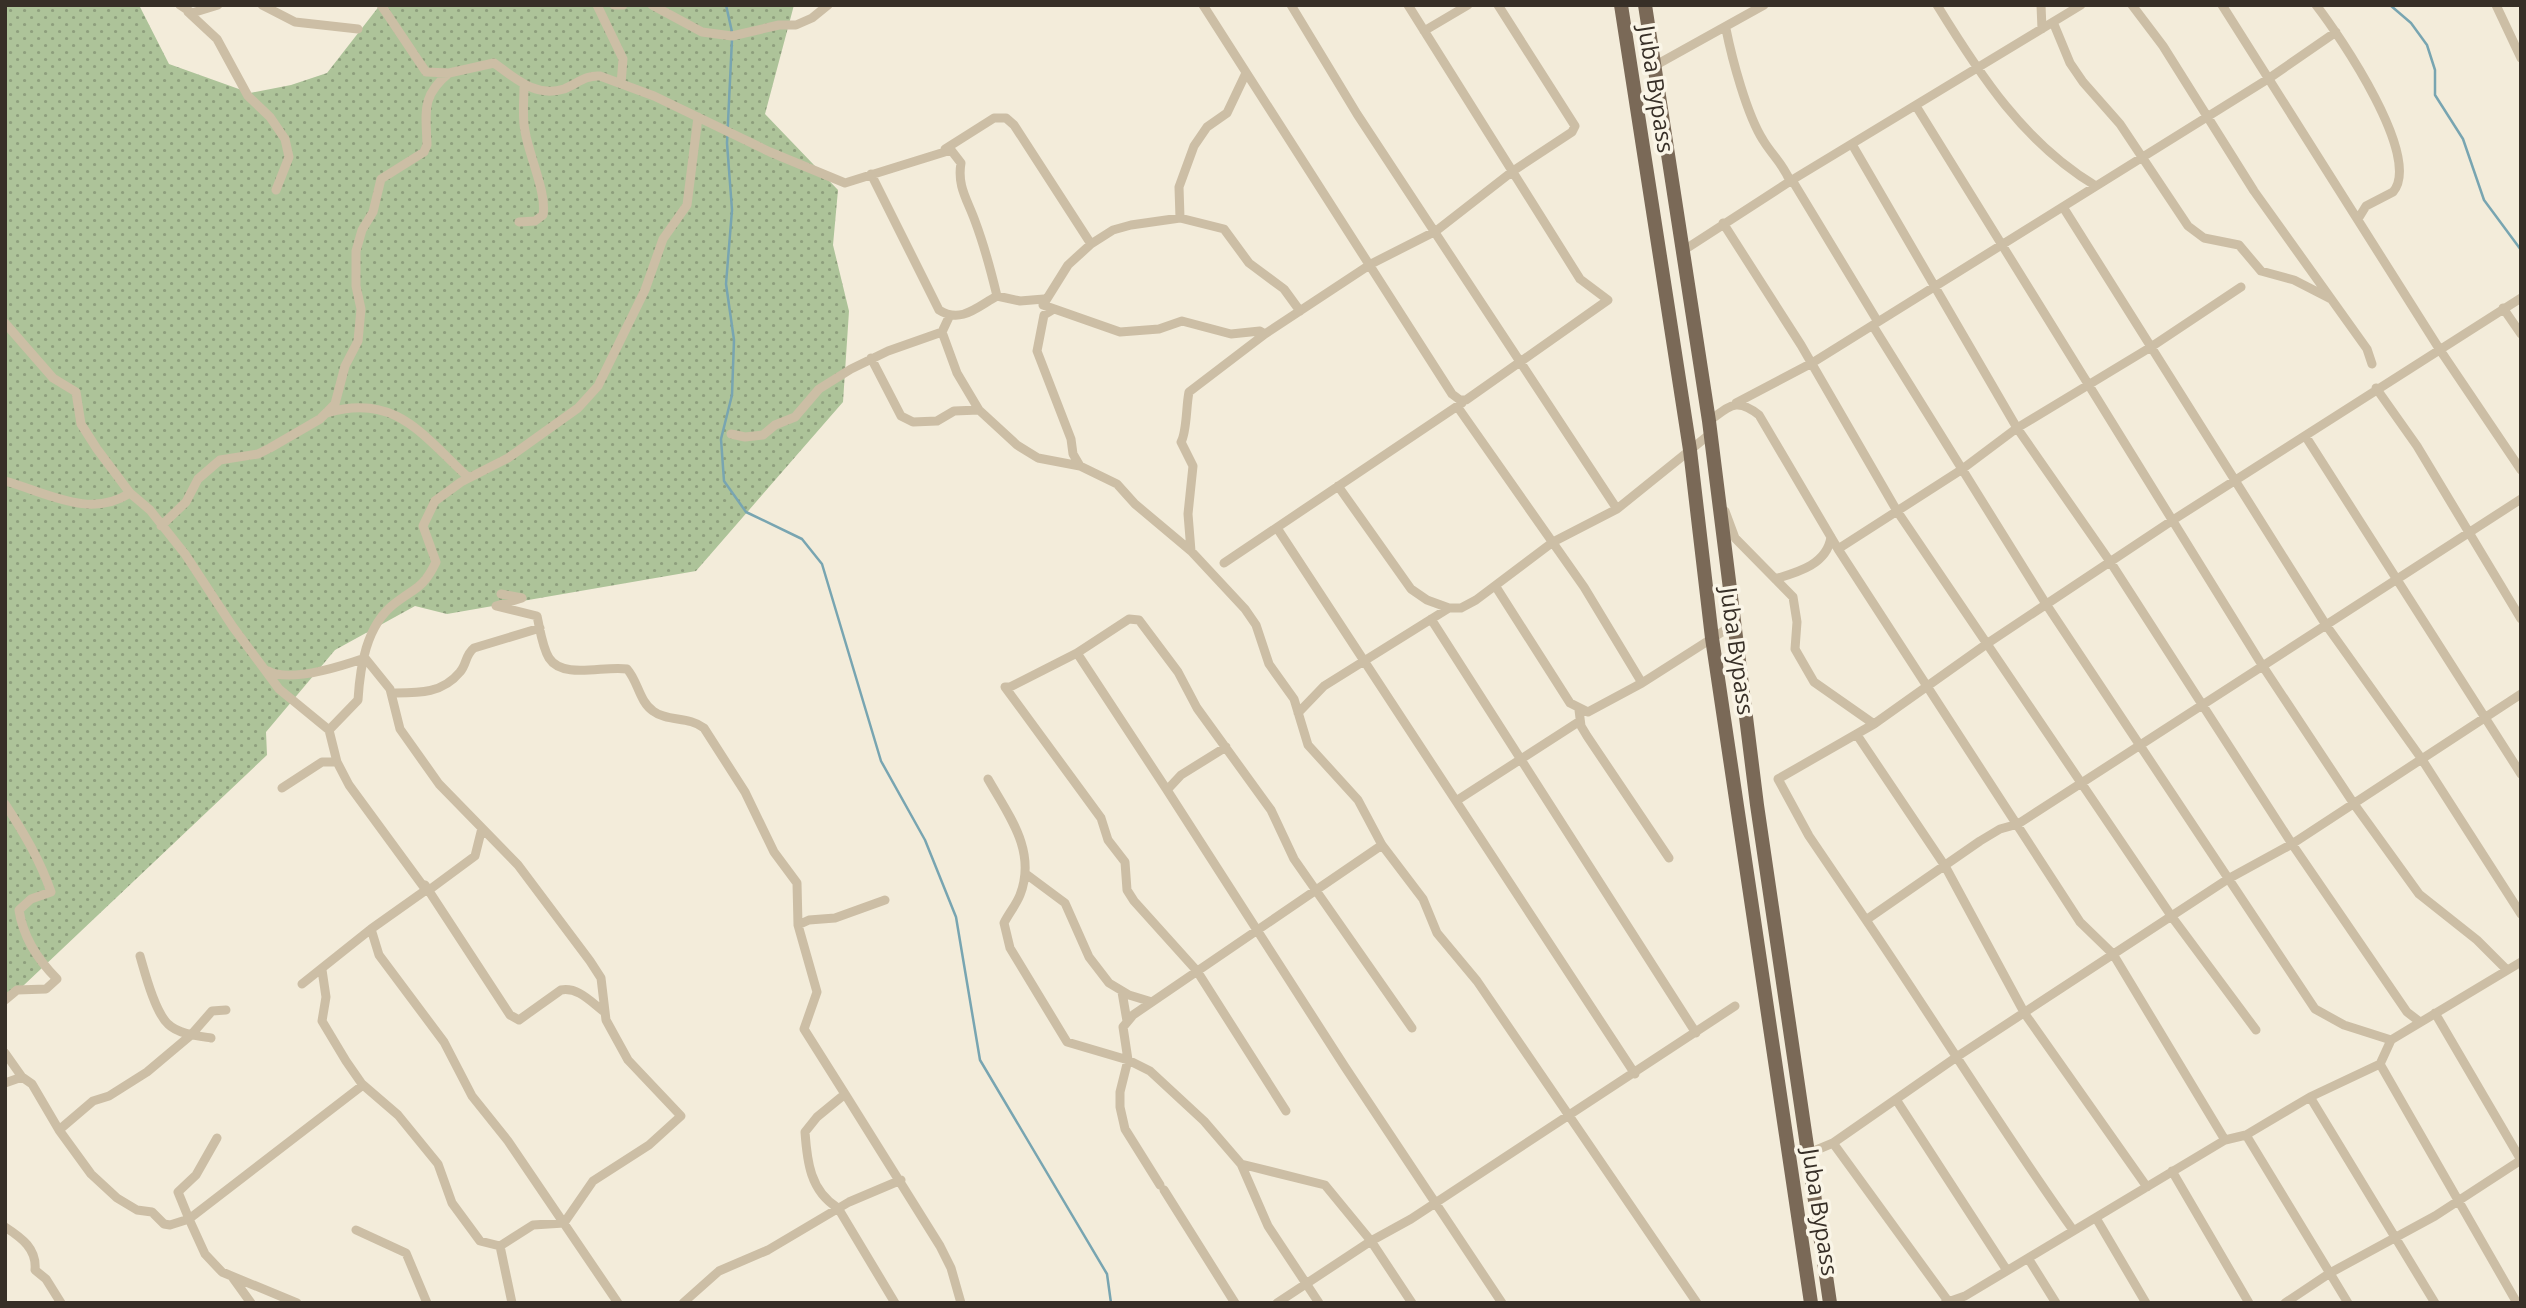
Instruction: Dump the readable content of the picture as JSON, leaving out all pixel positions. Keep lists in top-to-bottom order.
{
  "streets": {
    "main road": ["Juba Bypass"]
  }
}
